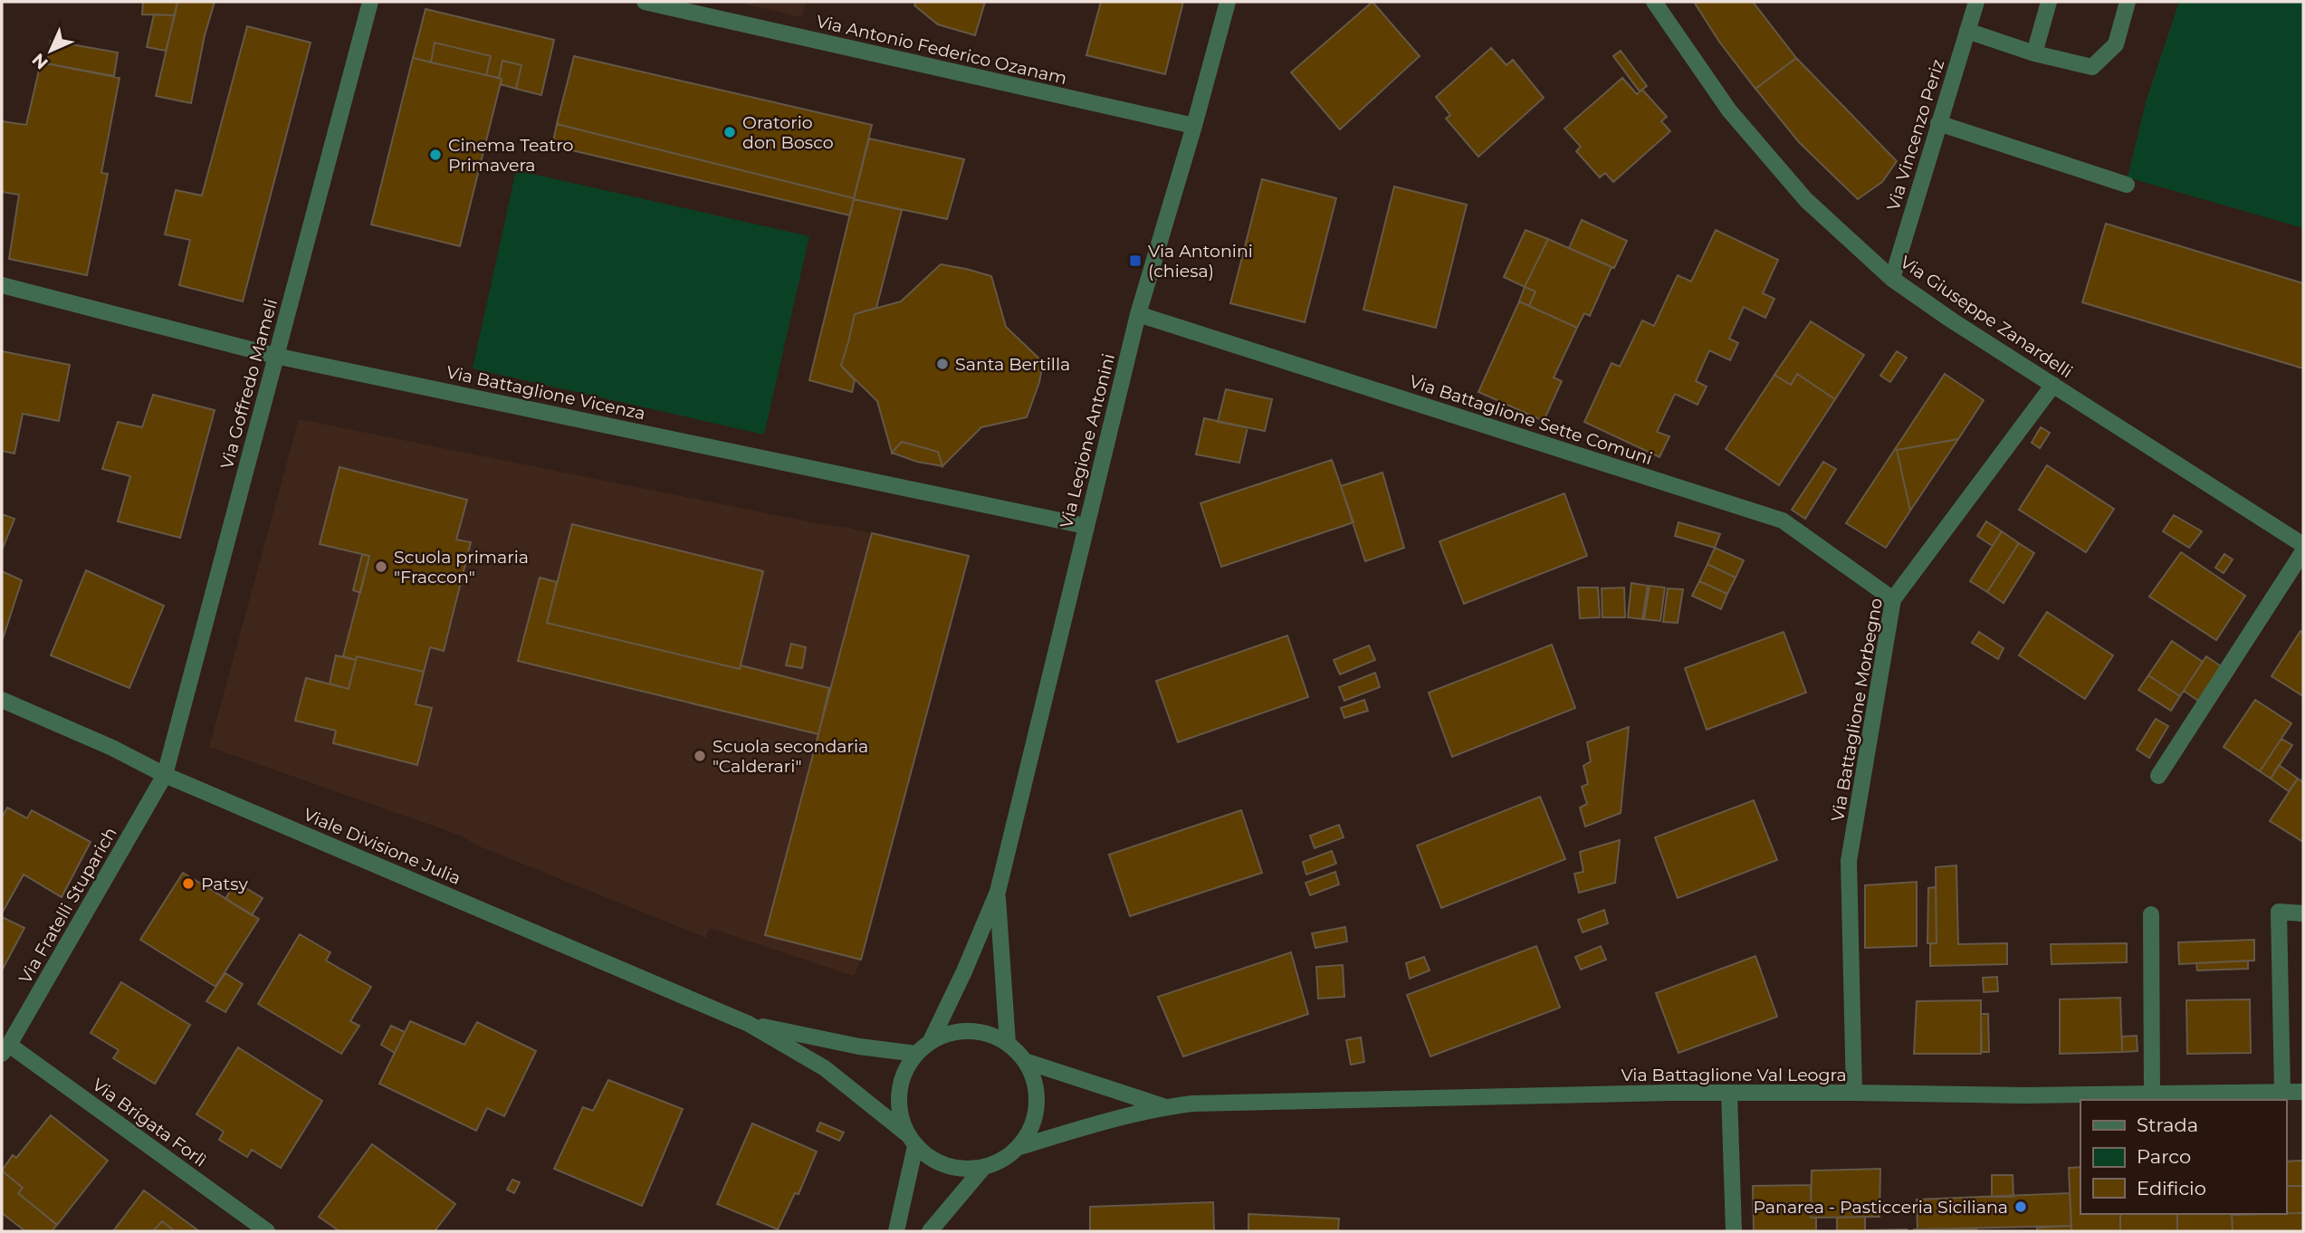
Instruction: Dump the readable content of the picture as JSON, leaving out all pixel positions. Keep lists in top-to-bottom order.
{
  "streets": {
    "street": [
      "Via Antonio Federico Ozanam",
      "Via Vincenzo Periz",
      "Via Giuseppe Zanardelli",
      "Via Goffredo Mameli",
      "Via Battaglione Vicenza",
      "Via Battaglione Sette Comuni",
      "Via Legione Antonini",
      "Via Battaglione Morbegno",
      "Viale Divisione Julia",
      "Via Fratelli Stuparich",
      "Via Battaglione Val Leogra",
      "Via Brigata Forlì"
    ]
  },
  "crossings": [
    ["Via Antonio Federico Ozanam", "Via Legione Antonini"],
    ["Via Vincenzo Periz", "Via Giuseppe Zanardelli"],
    ["Via Giuseppe Zanardelli", "Via Battaglione Morbegno"],
    ["Via Goffredo Mameli", "Via Battaglione Vicenza"],
    ["Via Goffredo Mameli", "Viale Divisione Julia"],
    ["Via Goffredo Mameli", "Via Fratelli Stuparich"],
    ["Via Battaglione Vicenza", "Via Legione Antonini"],
    ["Via Battaglione Sette Comuni", "Via Legione Antonini"],
    ["Via Battaglione Sette Comuni", "Via Battaglione Morbegno"],
    ["Via Legione Antonini", "Viale Divisione Julia"],
    ["Via Legione Antonini", "Via Battaglione Val Leogra"],
    ["Via Battaglione Morbegno", "Via Battaglione Val Leogra"],
    ["Viale Divisione Julia", "Via Fratelli Stuparich"],
    ["Viale Divisione Julia", "Via Battaglione Val Leogra"],
    ["Via Fratelli Stuparich", "Via Brigata Forlì"]
  ],
  "places": {
    "other": [
      "Oratorio don Bosco",
      "Cinema Teatro Primavera",
      "Santa Bertilla",
      "Scuola primaria \"Fraccon\"",
      "Scuola secondaria \"Calderari\"",
      "Patsy",
      "Panarea - Pasticceria Siciliana"
    ],
    "transit": ["Via Antonini (chiesa)"]
  },
  "legend": ["Strada", "Parco", "Edificio"],
  "north": "bottom left"
}
